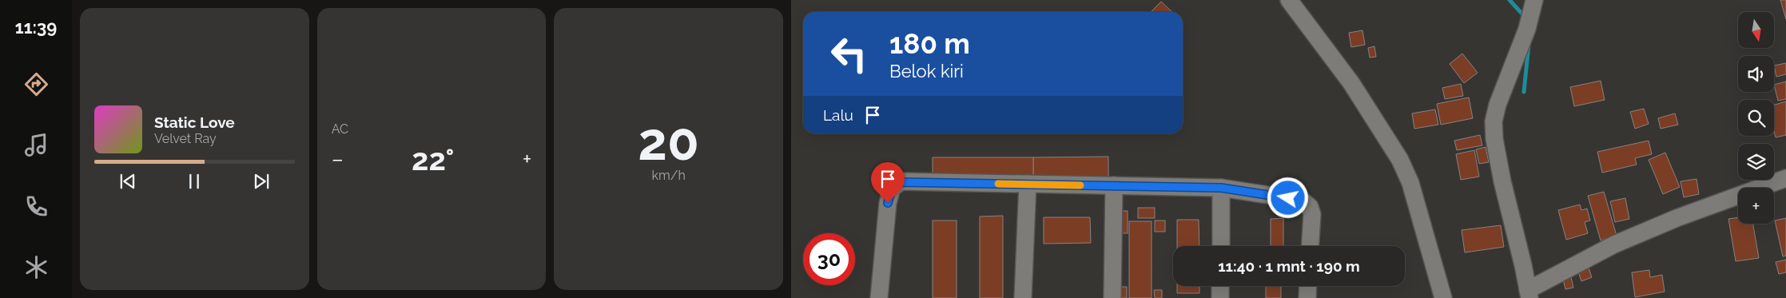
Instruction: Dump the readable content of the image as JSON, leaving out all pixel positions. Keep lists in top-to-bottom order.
{
  "north": "bottom",
  "page": {
    "tabs": "11:39",
    "tile": [
      "AC",
      ["20", "km/h"]
    ],
    "map_buttons": "+",
    "turn": ["180 m", "Belok kiri"],
    "then": "Lalu",
    "song": ["Static Love", "Velvet Ray"],
    "heat": ["−", "22°", "+"],
    "limit": "30",
    "trip": "11:40 · 1 mnt · 190 m"
  }
}
